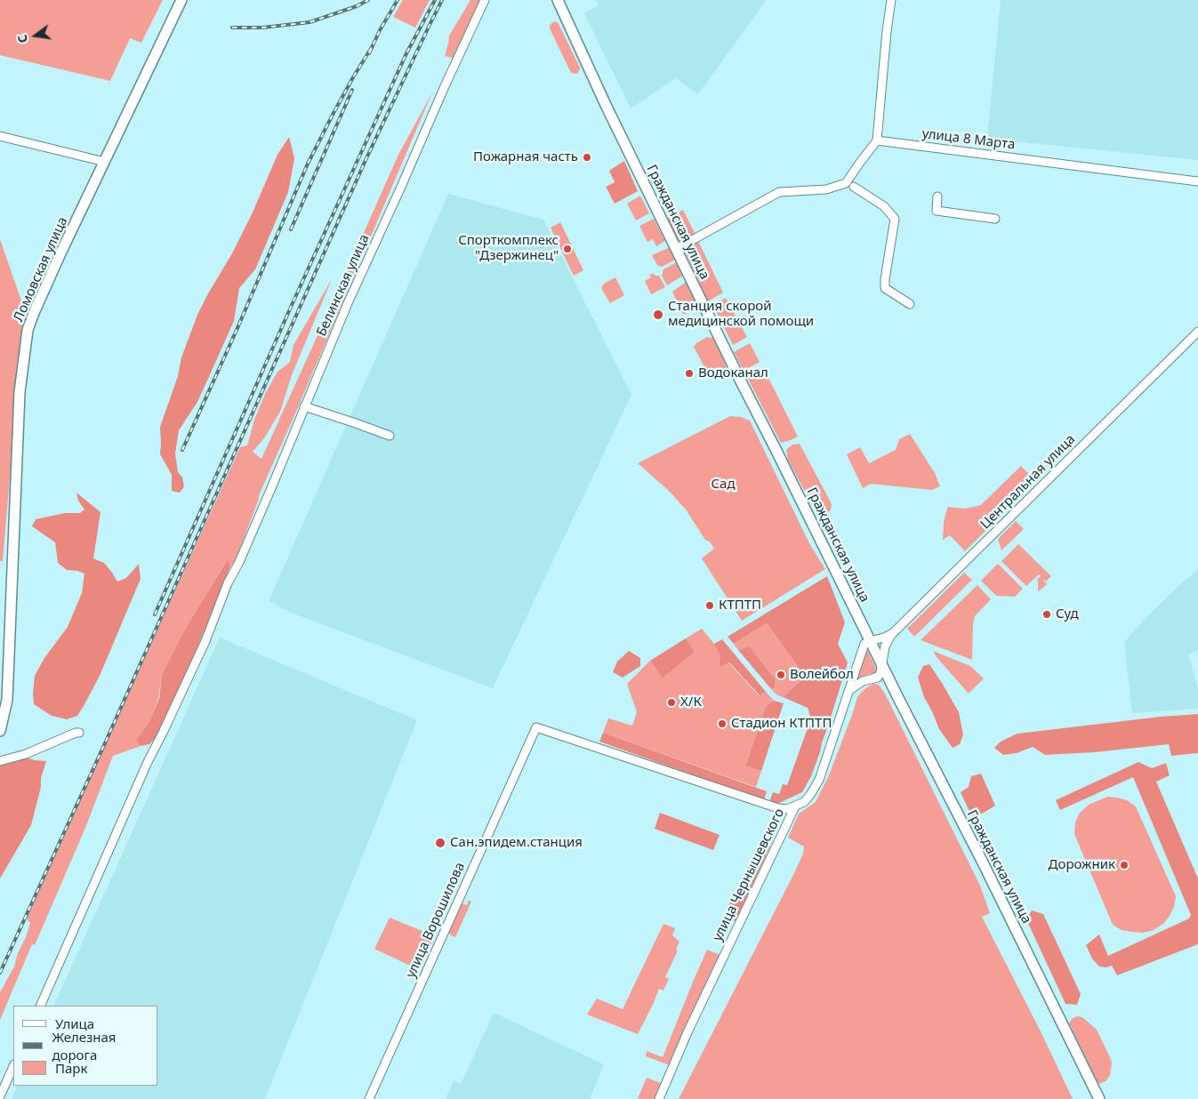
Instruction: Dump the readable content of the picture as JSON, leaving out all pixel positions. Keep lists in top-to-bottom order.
{
  "streets": {
    "main road": ["Гражданская улица", "Ломовская улица"],
    "street": [
      "улица 8 Марта",
      "Белинская улица",
      "Центральная улица",
      "улица Чернышевского",
      "улица Ворошилова"
    ]
  },
  "crossings": [
    ["Гражданская улица", "Центральная улица"],
    ["Гражданская улица", "улица Чернышевского"],
    ["Центральная улица", "улица Чернышевского"],
    ["улица Чернышевского", "улица Ворошилова"]
  ],
  "parks": ["Сад"],
  "places": [
    "Пожарная часть",
    "Спорткомплекс \"Дзержинец\"",
    "Станция скорой медицинской помощи",
    "Водоканал",
    "КТПТП",
    "Суд",
    "Волейбол",
    "Х/К",
    "Стадион КТПТП",
    "Сан.эпидем.станция",
    "Дорожник"
  ],
  "legend": ["Улица", "Железная дорога", "Парк"],
  "north": "left"
}
